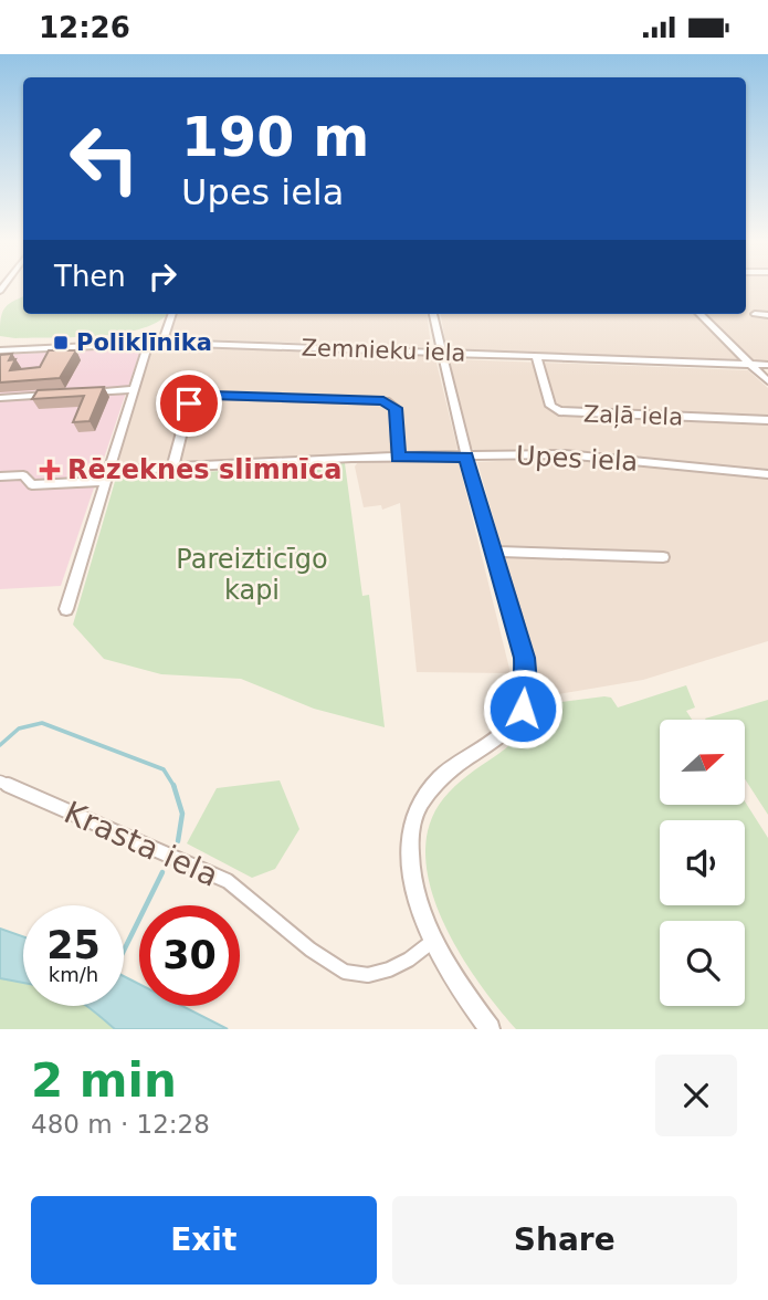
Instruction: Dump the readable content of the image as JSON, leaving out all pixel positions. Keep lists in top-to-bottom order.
{
  "streets": {
    "street": [
      "Zemnieku iela",
      "Zaļā iela",
      "Upes iela",
      "Krasta iela"
    ]
  },
  "crossings": [
    ["Zemnieku iela", "Zaļā iela"]
  ],
  "parks": ["Pareizticīgo kapi"],
  "places": {
    "transit": ["Poliklīnika"],
    "health": ["Rēzeknes slimnīca"]
  },
  "north": "right",
  "page": {
    "status": "12:26",
    "turn": ["190 m", "Upes iela"],
    "then": "Then",
    "speed": "25 km/h",
    "limit": "30",
    "heading": ["2 min", "480 m · 12:28"],
    "buttons": ["Exit", "Share"]
  }
}
